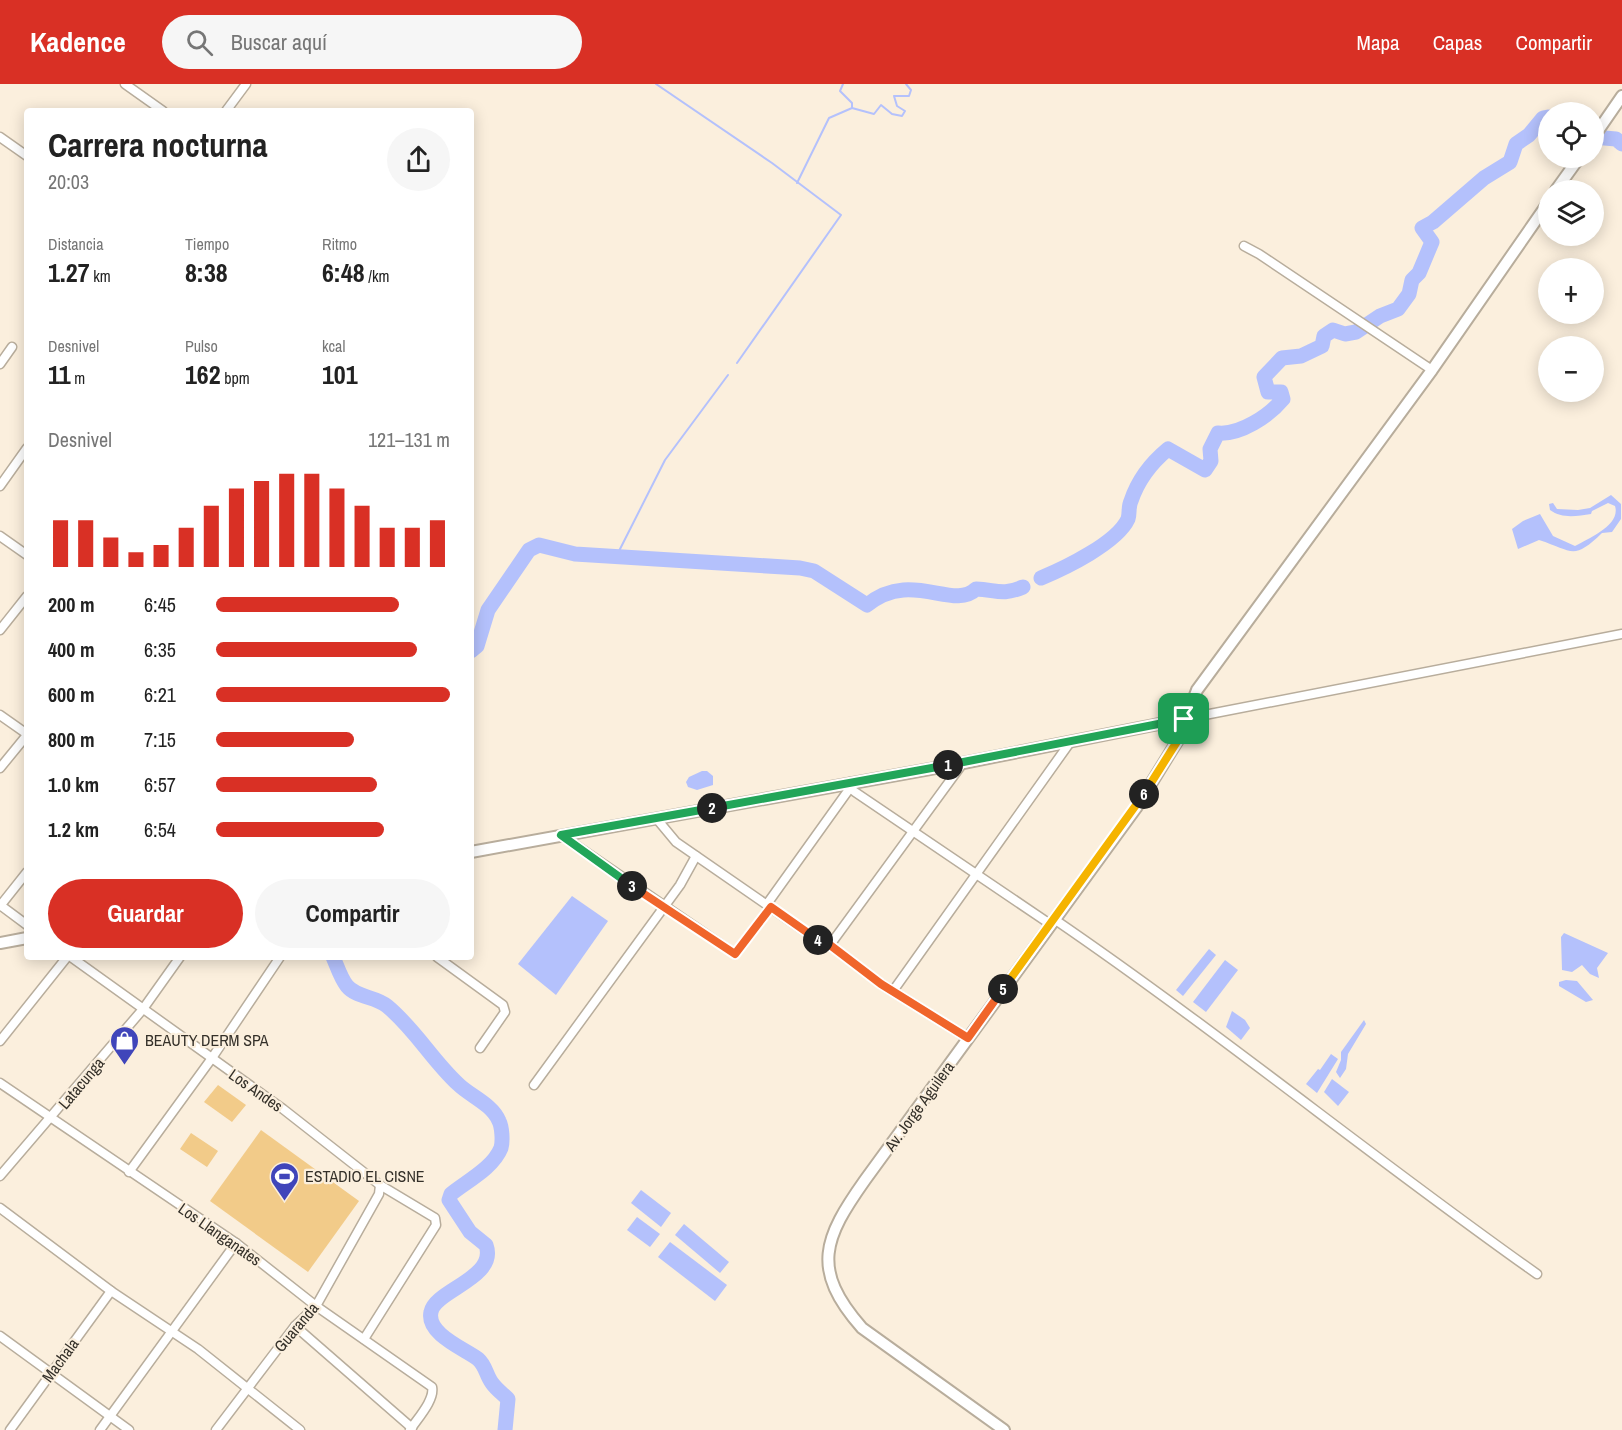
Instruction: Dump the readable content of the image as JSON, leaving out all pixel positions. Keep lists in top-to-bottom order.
{
  "streets": {
    "street": [
      "Latacunga",
      "Los Andes",
      "Av. Jorge Aguilera",
      "Los Llanganates",
      "Guaranda",
      "Machala"
    ]
  },
  "crossings": [
    ["Latacunga", "Los Andes"],
    ["Latacunga", "Los Llanganates"],
    ["Los Andes", "Los Llanganates"],
    ["Los Andes", "Guaranda"],
    ["Los Llanganates", "Guaranda"]
  ],
  "places": {
    "shop": ["BEAUTY DERM SPA"],
    "sports": ["ESTADIO EL CISNE"]
  },
  "page": {
    "header": "Kadence",
    "search": "Buscar aquí",
    "nav": ["Mapa", "Capas", "Compartir"],
    "map_buttons": ["+", "−"],
    "heading": ["Carrera nocturna", "20:03"],
    "stats": [
      ["Distancia", "1.27 km"],
      ["Tiempo", "8:38"],
      ["Ritmo", "6:48 /km"],
      ["Desnivel", "11 m"],
      ["Pulso", "162 bpm"],
      ["kcal", "101"]
    ],
    "chart": ["Desnivel", "121–131 m"],
    "list": [
      {
        "name": "200 m",
        "note": "6:45"
      },
      {
        "name": "400 m",
        "note": "6:35"
      },
      {
        "name": "600 m",
        "note": "6:21"
      },
      {
        "name": "800 m",
        "note": "7:15"
      },
      {
        "name": "1.0 km",
        "note": "6:57"
      },
      {
        "name": "1.2 km",
        "note": "6:54"
      }
    ],
    "pins": [
      "1",
      "6",
      "2",
      "3",
      "4",
      "5"
    ],
    "buttons": ["Guardar", "Compartir"]
  }
}
